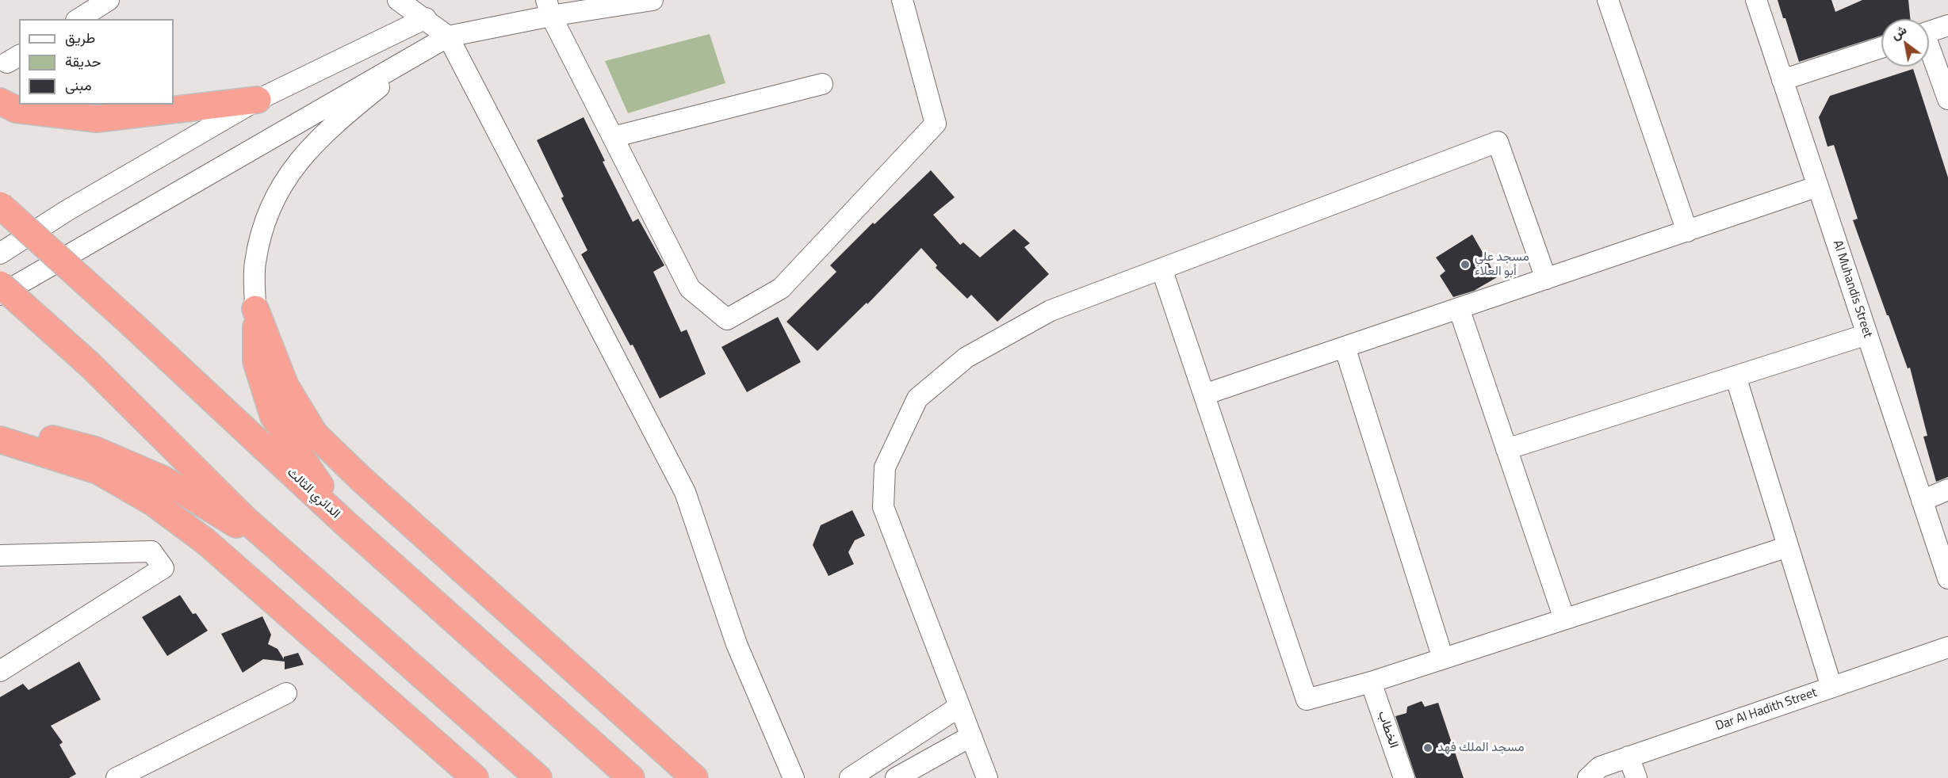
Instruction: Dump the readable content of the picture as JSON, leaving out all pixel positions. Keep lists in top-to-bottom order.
{
  "streets": {
    "highway": ["الدائري الثالث"],
    "street": ["Al Muhandis Street", "Dar Al Hadith Street", "الخطاب"]
  },
  "places": ["مسجد علي أبو العلاء", "مسجد الملك فهد"],
  "legend": ["طريق", "حديقة", "مبنى"],
  "north": "top left"
}
